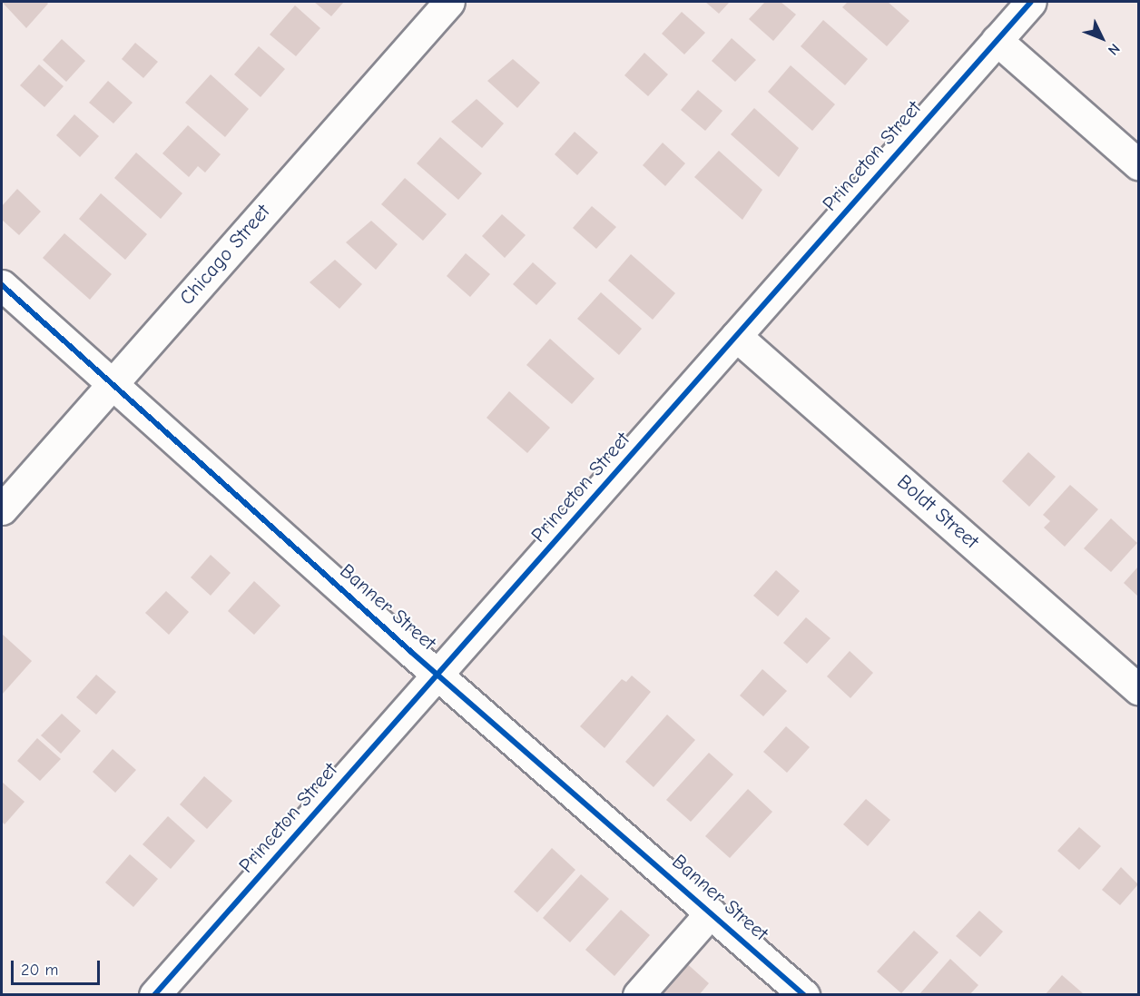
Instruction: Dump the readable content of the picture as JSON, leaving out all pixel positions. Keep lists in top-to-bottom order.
{
  "streets": {
    "street": [
      "Princeton Street",
      "Chicago Street",
      "Boldt Street",
      "Banner Street"
    ]
  },
  "crossings": [
    ["Princeton Street", "Boldt Street"],
    ["Princeton Street", "Banner Street"],
    ["Chicago Street", "Banner Street"]
  ],
  "scale_bar": "20 m",
  "north": "bottom right"
}
